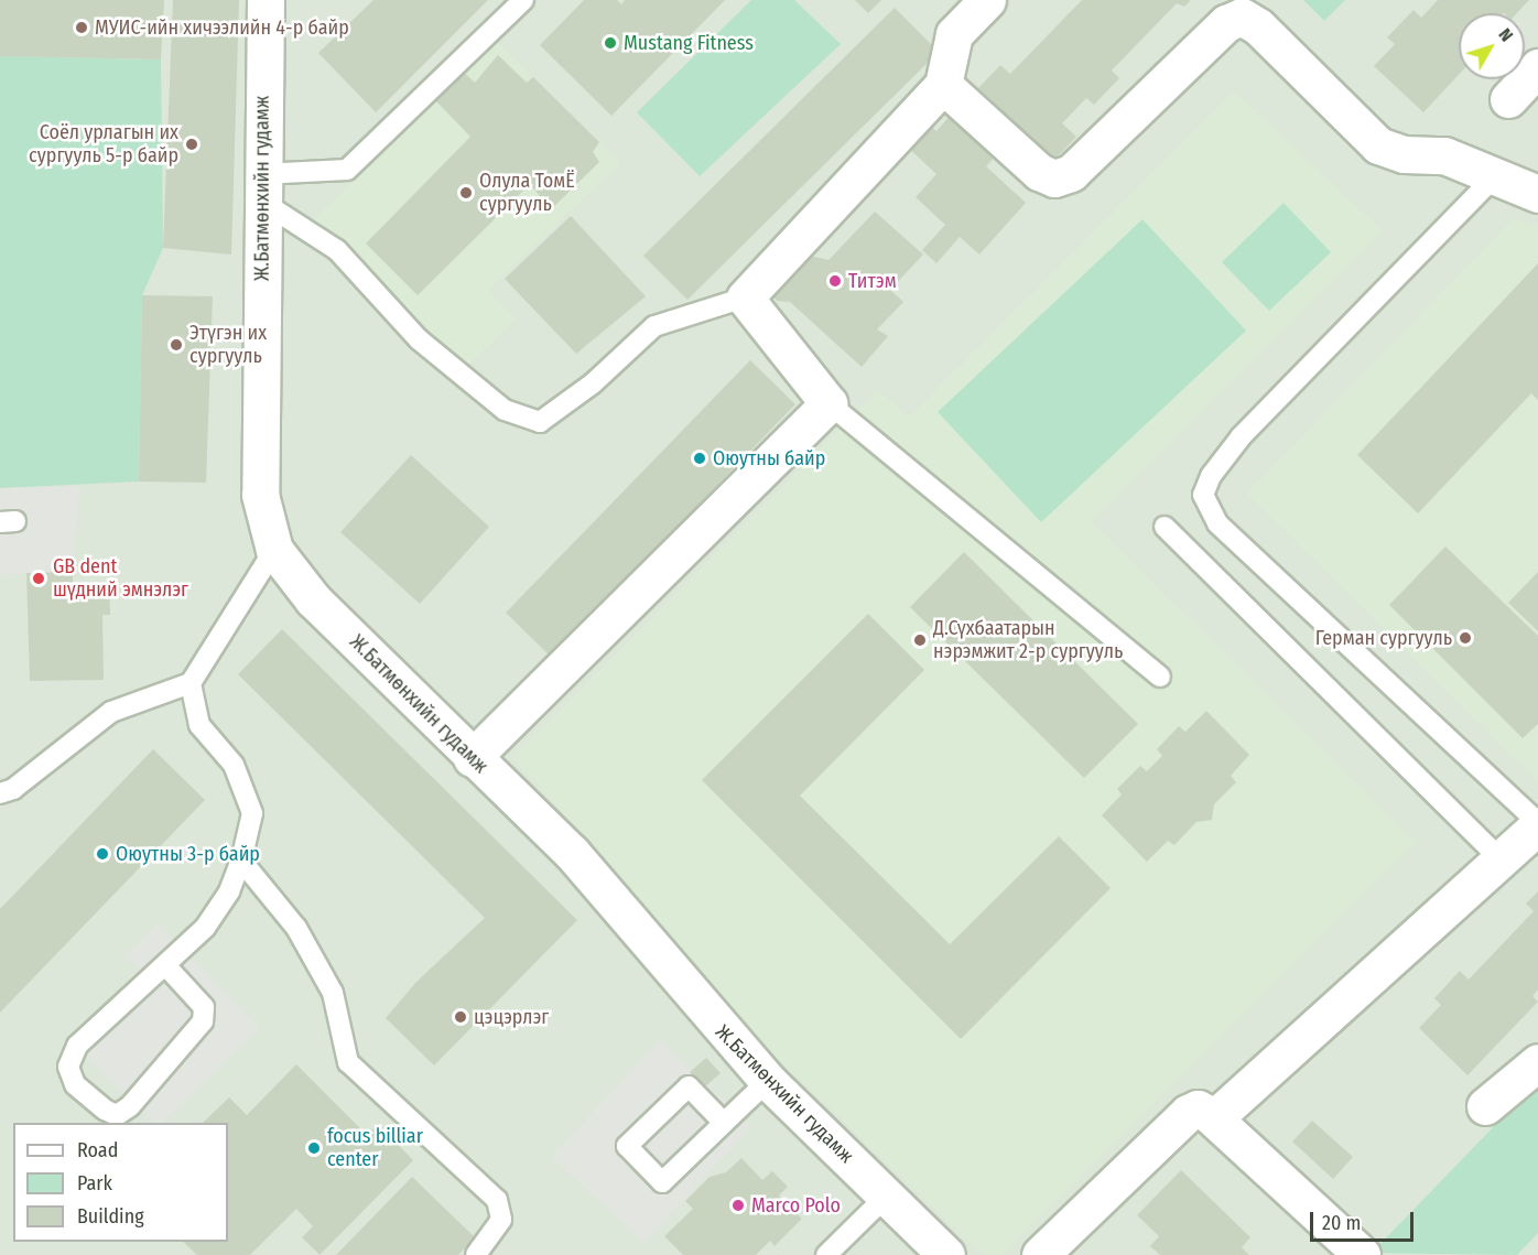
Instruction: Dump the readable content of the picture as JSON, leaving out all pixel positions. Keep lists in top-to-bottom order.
{
  "streets": {
    "street": ["Ж.Батмөнхийн гудамж"]
  },
  "places": [
    "МУИС-ийн хичээлийн 4-р байр",
    "Mustang Fitness",
    "Соёл урлагын их сургууль 5-р байр",
    "Олула ТомЁ сургууль",
    "Титэм",
    "Этүгэн их сургууль",
    "Оюутны байр",
    "GB dent шүдний эмнэлэг",
    "Герман сургууль",
    "Д.Сүхбаатарын нэрэмжит 2-р сургууль",
    "Оюутны 3-р байр",
    "цэцэрлэг",
    "focus billiar center",
    "Marco Polo"
  ],
  "legend": ["Road", "Park", "Building"],
  "scale_bar": "20 m",
  "north": "top right"
}
